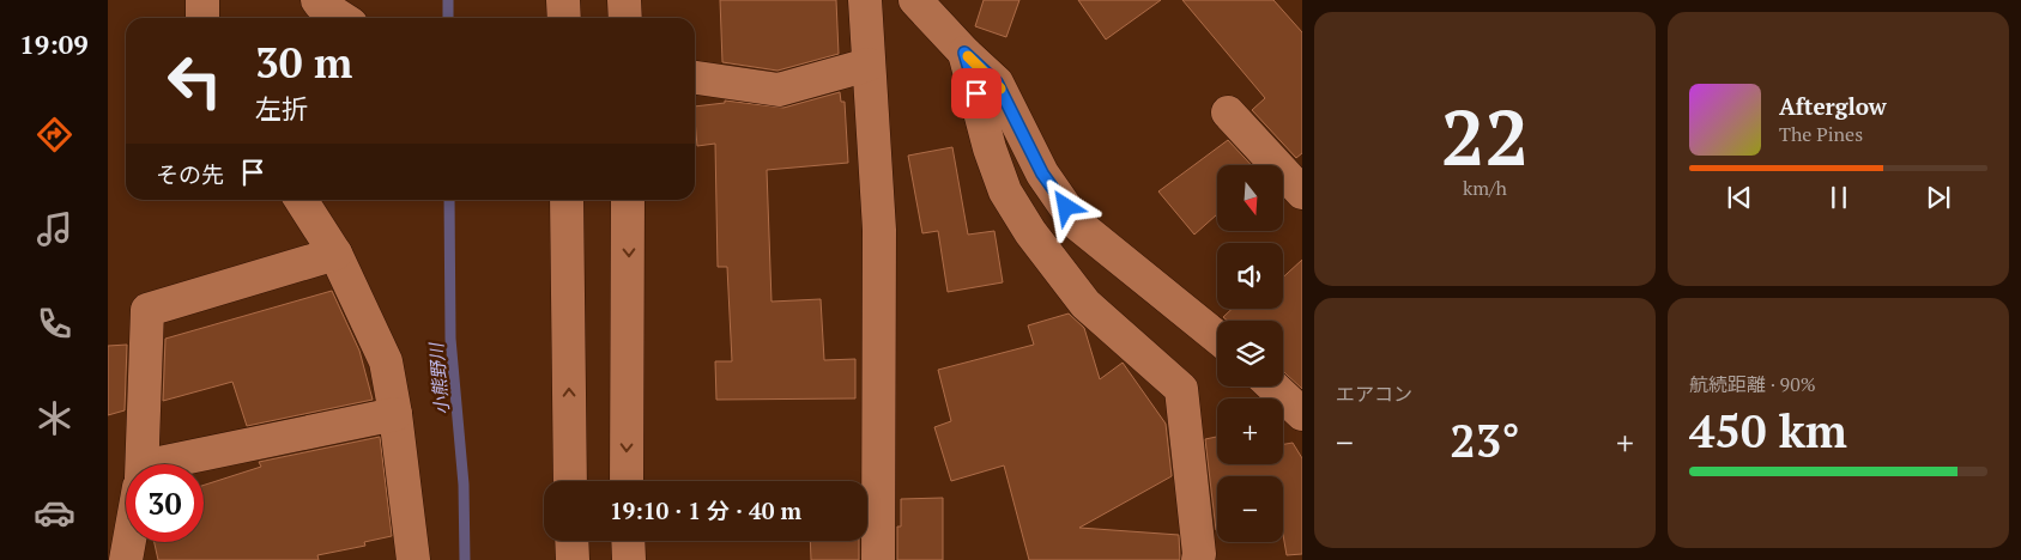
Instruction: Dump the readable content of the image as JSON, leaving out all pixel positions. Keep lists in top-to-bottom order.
{
  "water": ["小熊野川"],
  "north": "bottom",
  "page": {
    "tabs": "19:09",
    "tile": [
      ["22", "km/h"],
      "エアコン",
      ["航続距離 · 90%", "450 km"]
    ],
    "turn": ["30 m", "左折"],
    "song": ["Afterglow", "The Pines"],
    "then": "その先",
    "map_buttons": ["+", "−"],
    "heat": ["−", "23°", "+"],
    "limit": "30",
    "trip": "19:10 · 1 分 · 40 m"
  }
}
